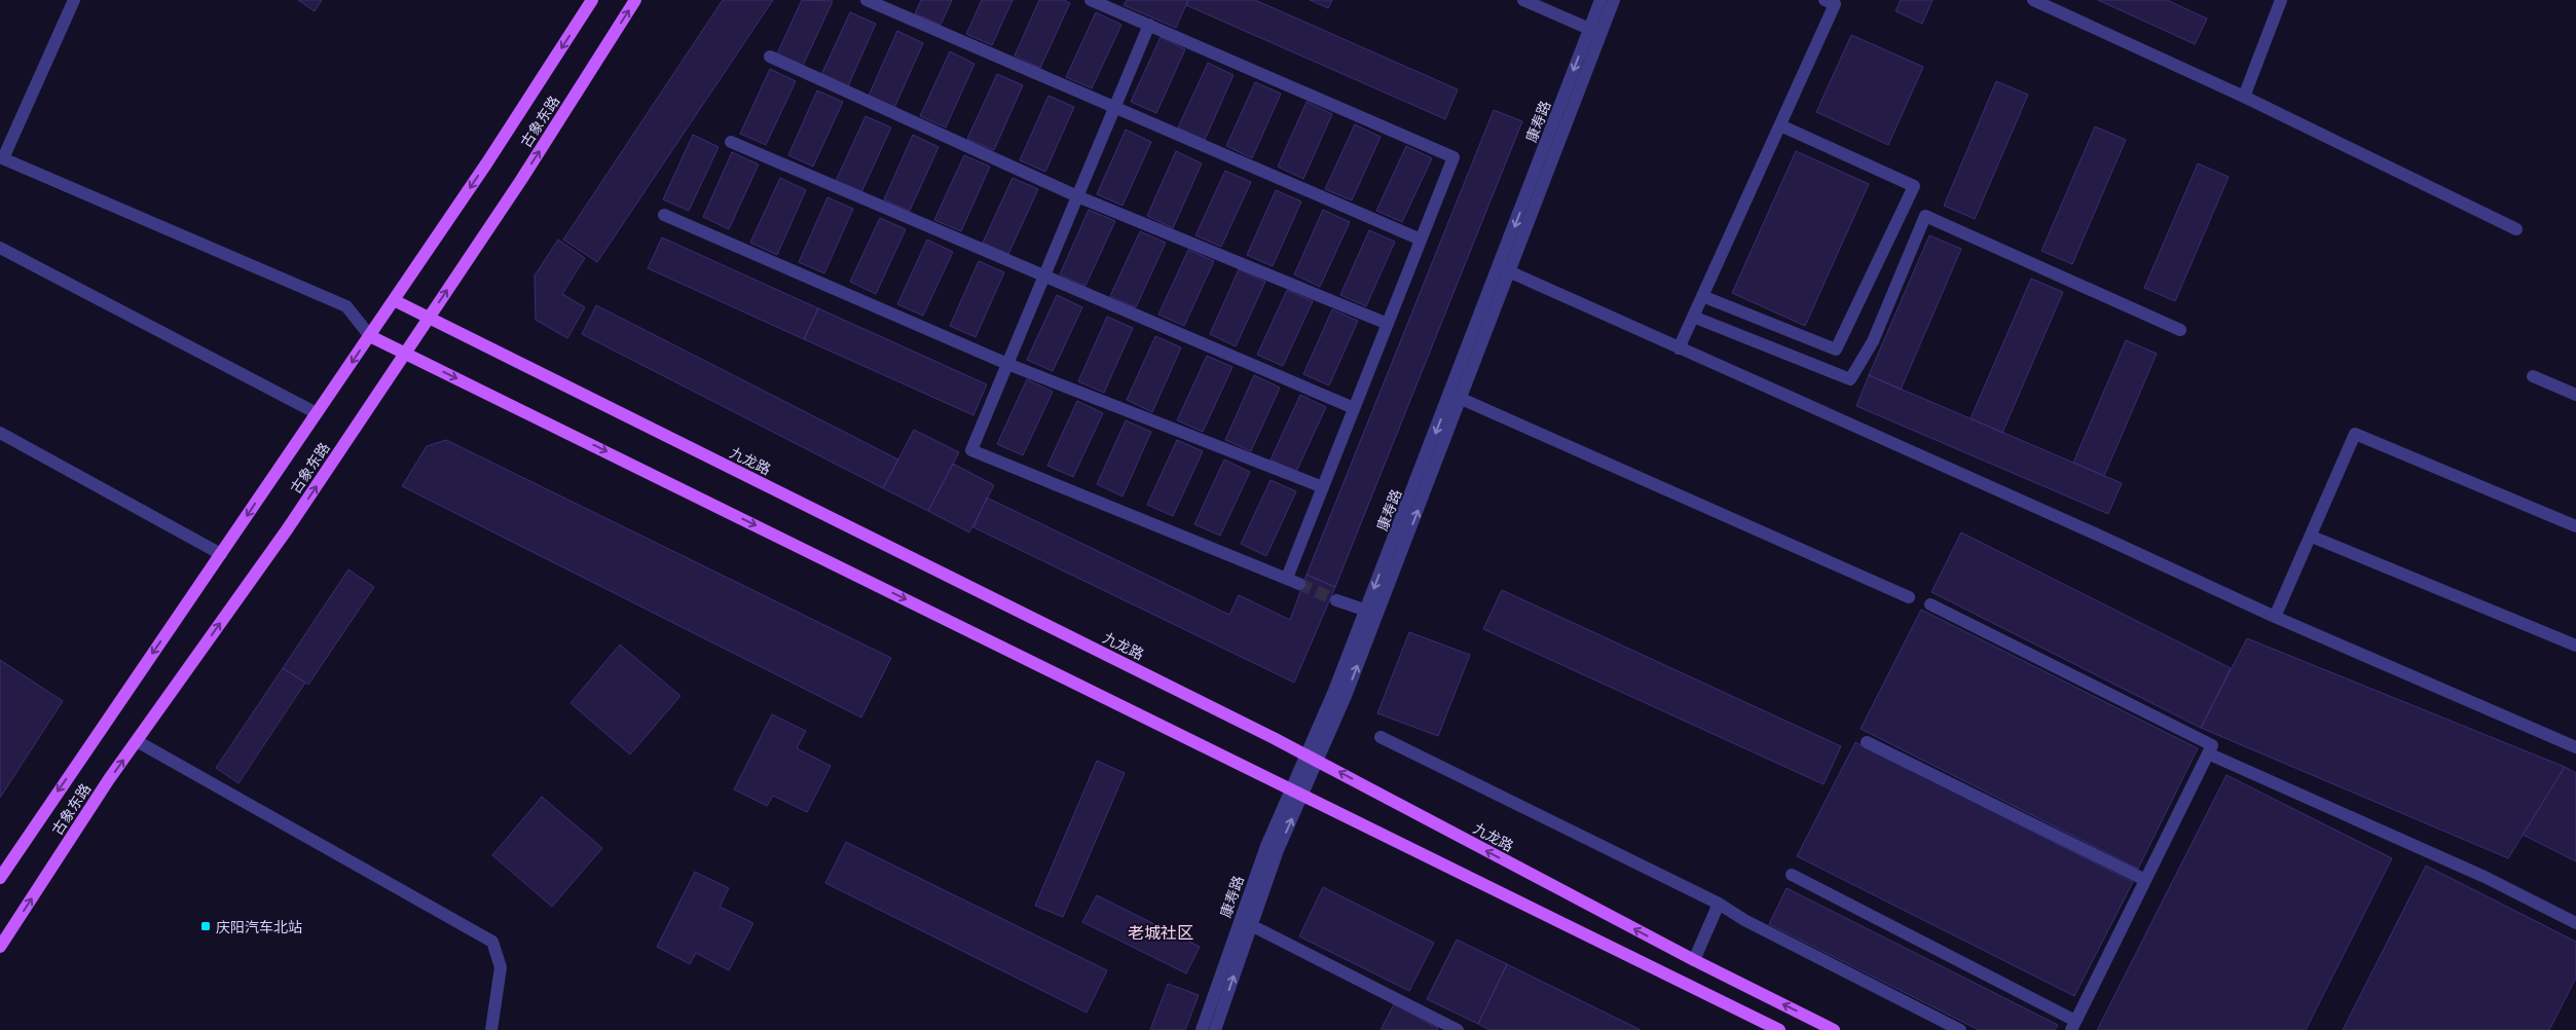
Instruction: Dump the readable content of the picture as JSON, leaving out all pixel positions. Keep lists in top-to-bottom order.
{
  "streets": {
    "main road": ["古象东路", "九龙路"],
    "street": ["康寿路"]
  },
  "crossings": [
    ["古象东路", "九龙路"],
    ["康寿路", "九龙路"]
  ],
  "districts": ["老城社区"],
  "places": {
    "transit": ["庆阳汽车北站"]
  }
}
